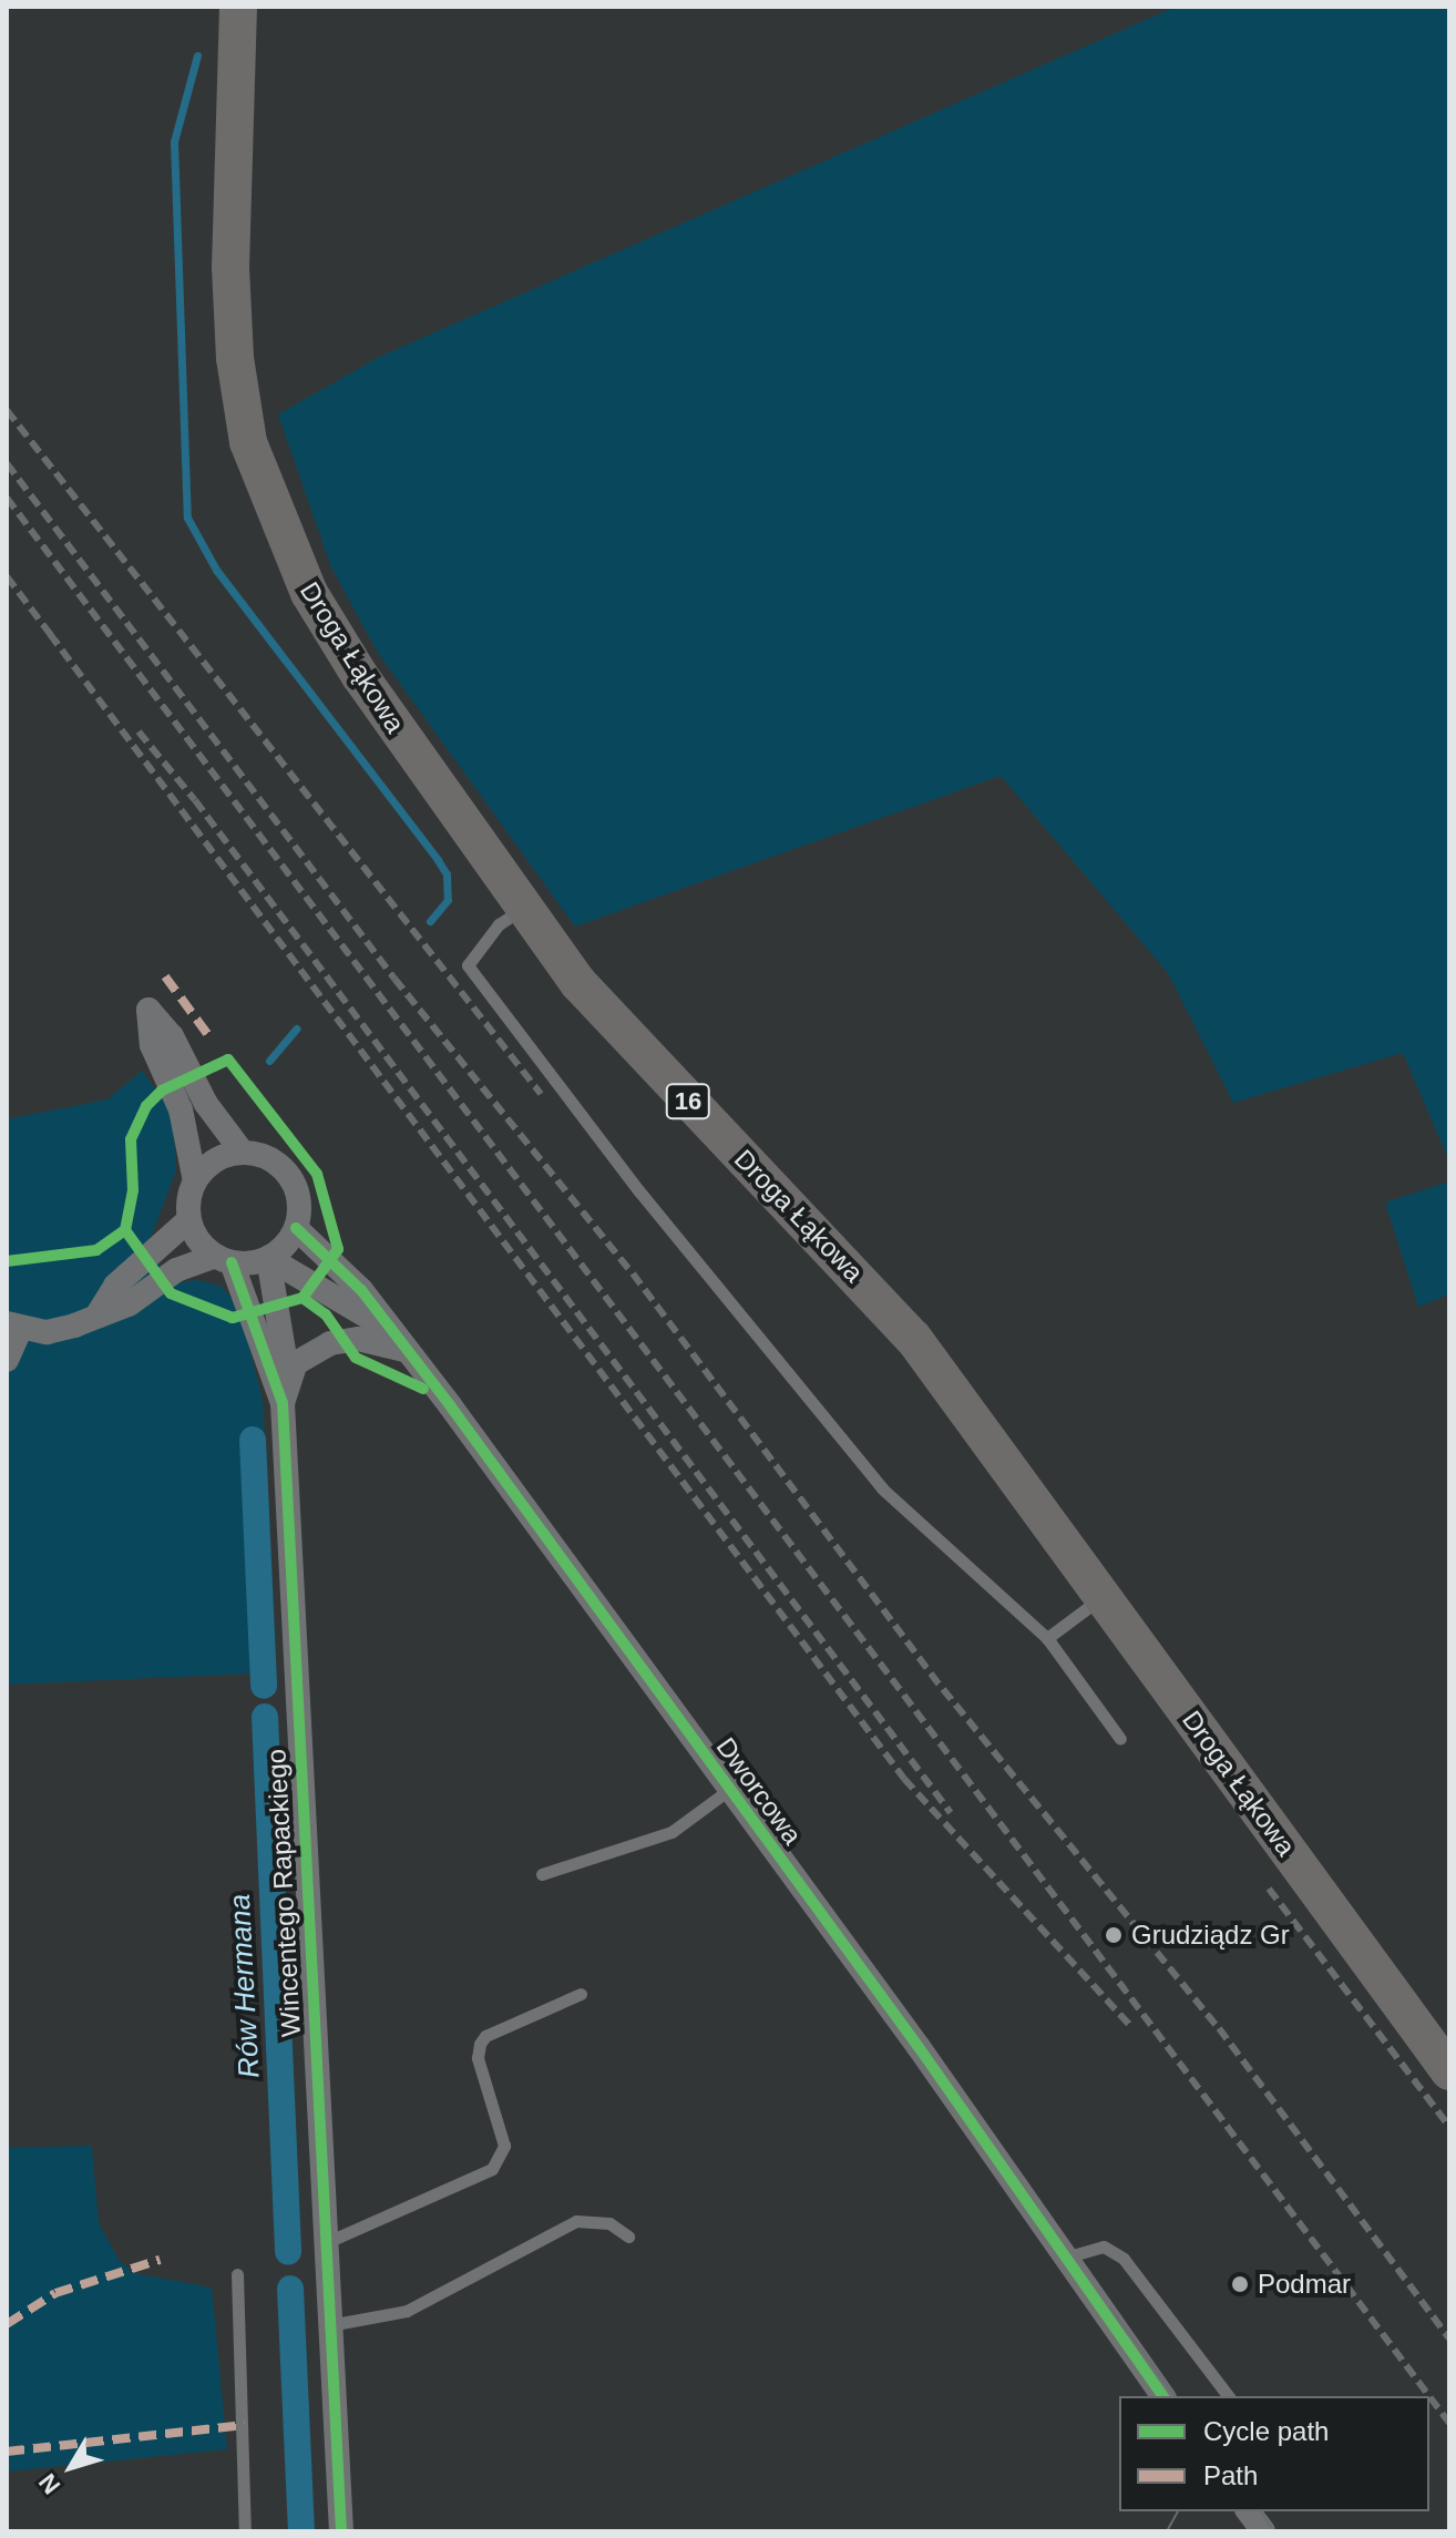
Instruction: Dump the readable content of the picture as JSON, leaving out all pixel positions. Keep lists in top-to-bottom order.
{
  "streets": {
    "main road": ["Droga Łąkowa", "16"],
    "street": ["Dworcowa", "Wincentego Rapackiego"]
  },
  "crossings": [
    ["Dworcowa", "Wincentego Rapackiego"]
  ],
  "water": ["Rów Hermana"],
  "places": ["Grudziądz Gr", "Podmar"],
  "legend": ["Cycle path", "Path"],
  "north": "bottom left"
}
